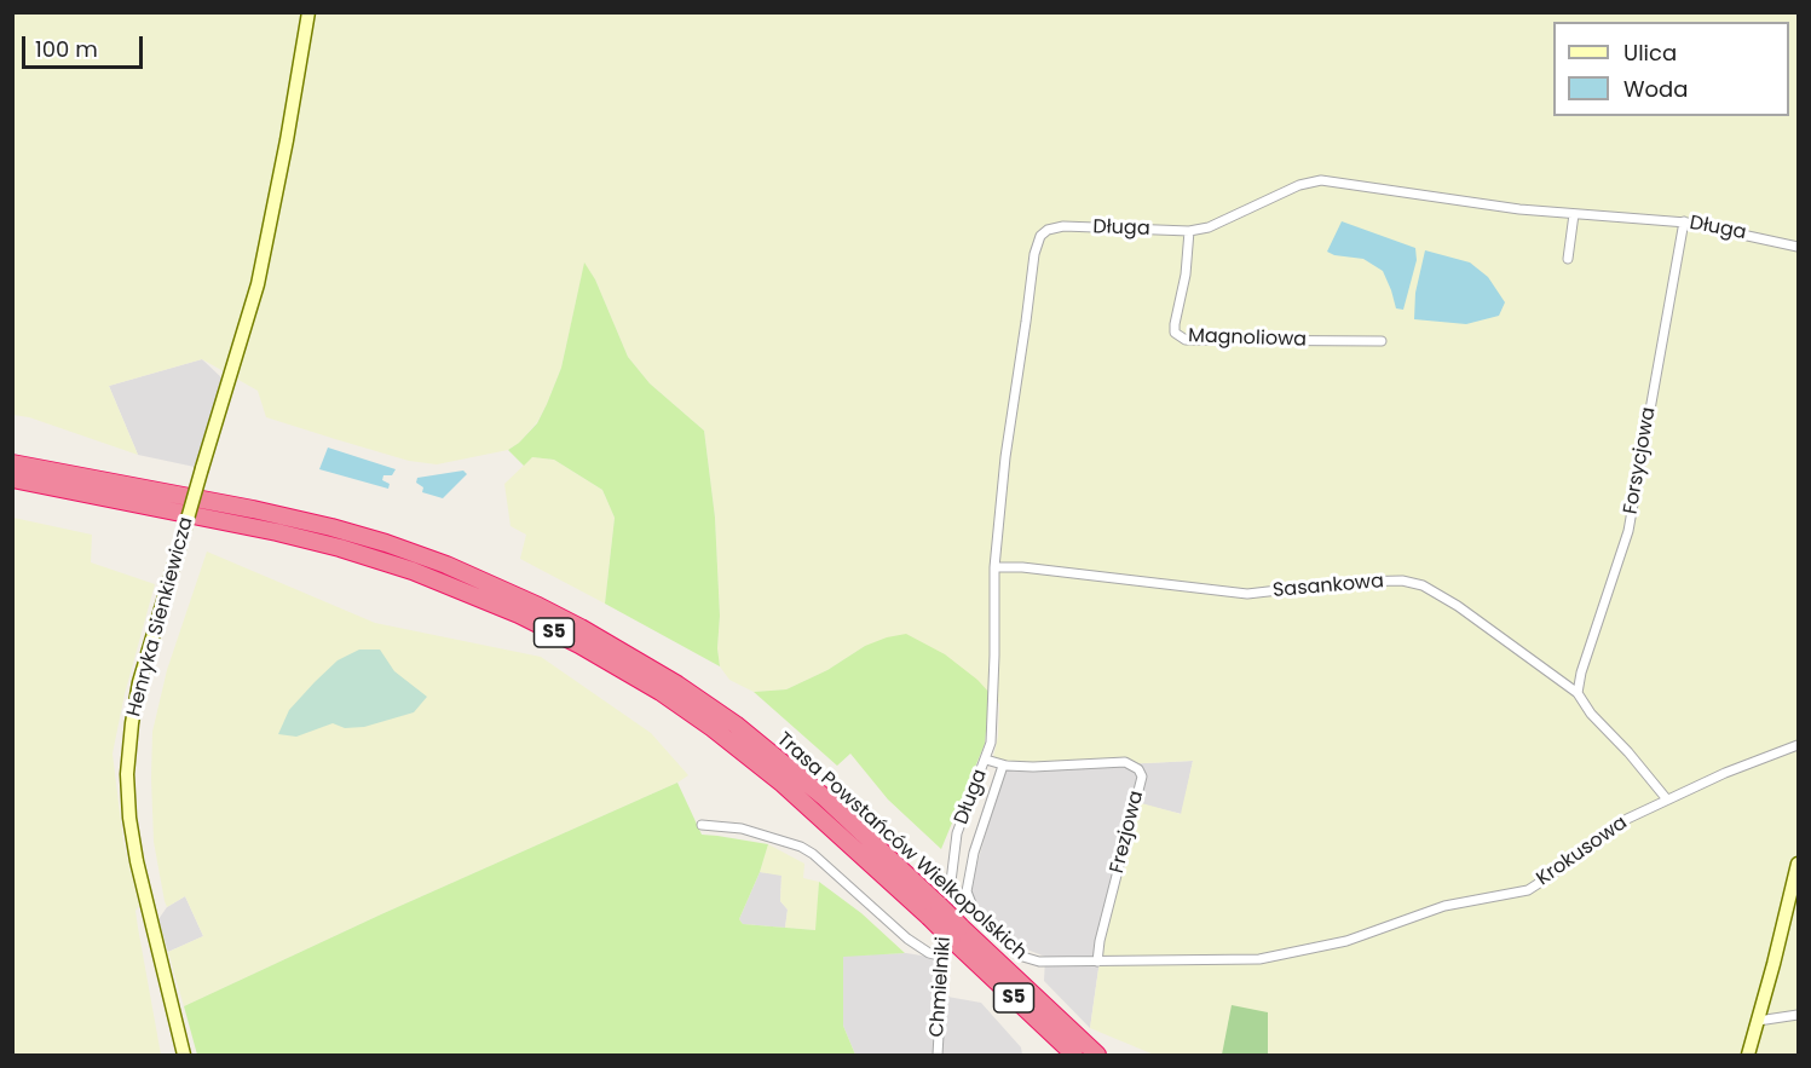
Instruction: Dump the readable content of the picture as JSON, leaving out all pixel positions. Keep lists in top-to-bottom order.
{
  "streets": {
    "highway": ["S5", "Trasa Powstańców Wielkopolskich"],
    "street": [
      "Długa",
      "Magnoliowa",
      "Forsycjowa",
      "Sasankowa",
      "Henryka Sienkiewicza",
      "Frezjowa",
      "Krokusowa",
      "Chmielniki"
    ]
  },
  "crossings": [
    ["Długa", "Magnoliowa"],
    ["Długa", "Forsycjowa"],
    ["Długa", "Sasankowa"],
    ["Długa", "Frezjowa"],
    ["Długa", "Chmielniki"],
    ["Forsycjowa", "Sasankowa"],
    ["Sasankowa", "Krokusowa"],
    ["Frezjowa", "Krokusowa"]
  ],
  "legend": ["Ulica", "Woda"],
  "scale_bar": "100 m"
}
